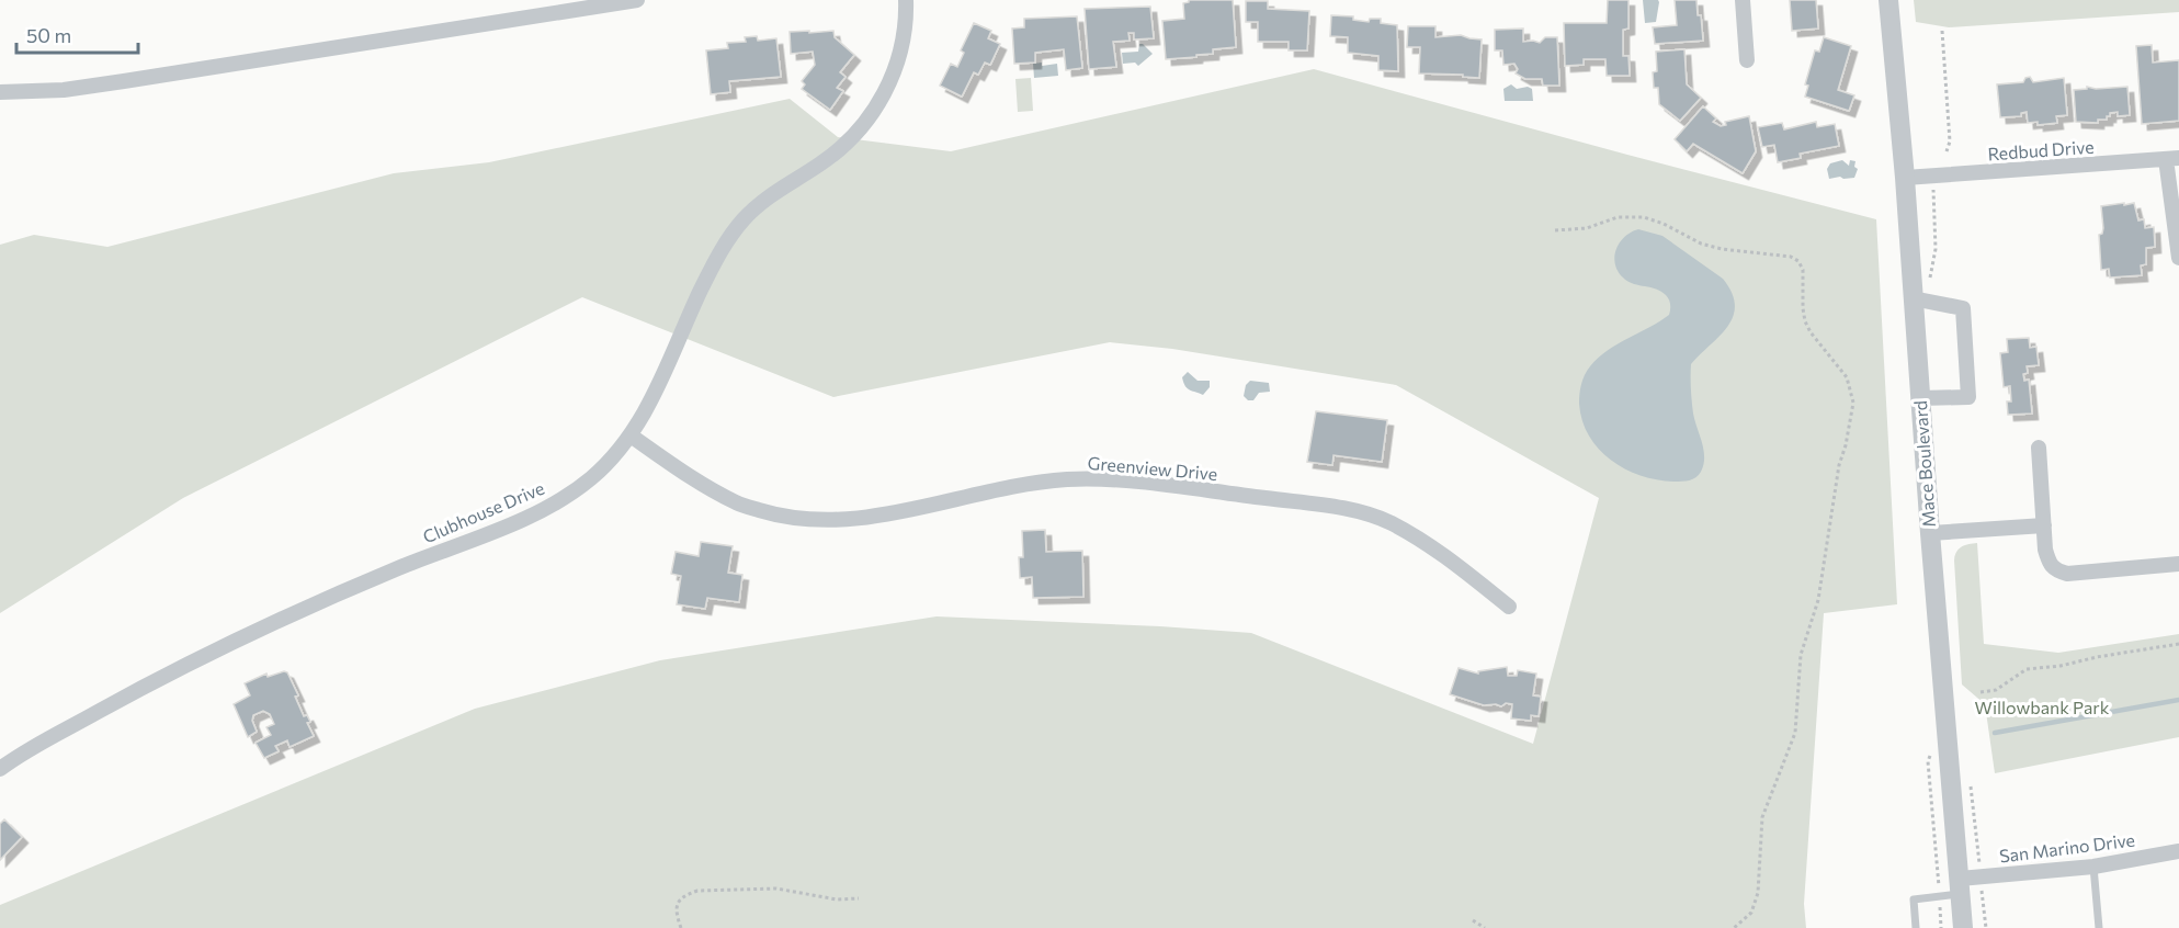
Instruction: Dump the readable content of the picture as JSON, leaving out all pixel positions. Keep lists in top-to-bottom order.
{
  "streets": {
    "street": [
      "Redbud Drive",
      "Mace Boulevard",
      "Greenview Drive",
      "Clubhouse Drive",
      "San Marino Drive"
    ]
  },
  "crossings": [
    ["Redbud Drive", "Mace Boulevard"],
    ["Mace Boulevard", "San Marino Drive"],
    ["Greenview Drive", "Clubhouse Drive"]
  ],
  "parks": ["Willowbank Park"],
  "scale_bar": "50 m"
}
